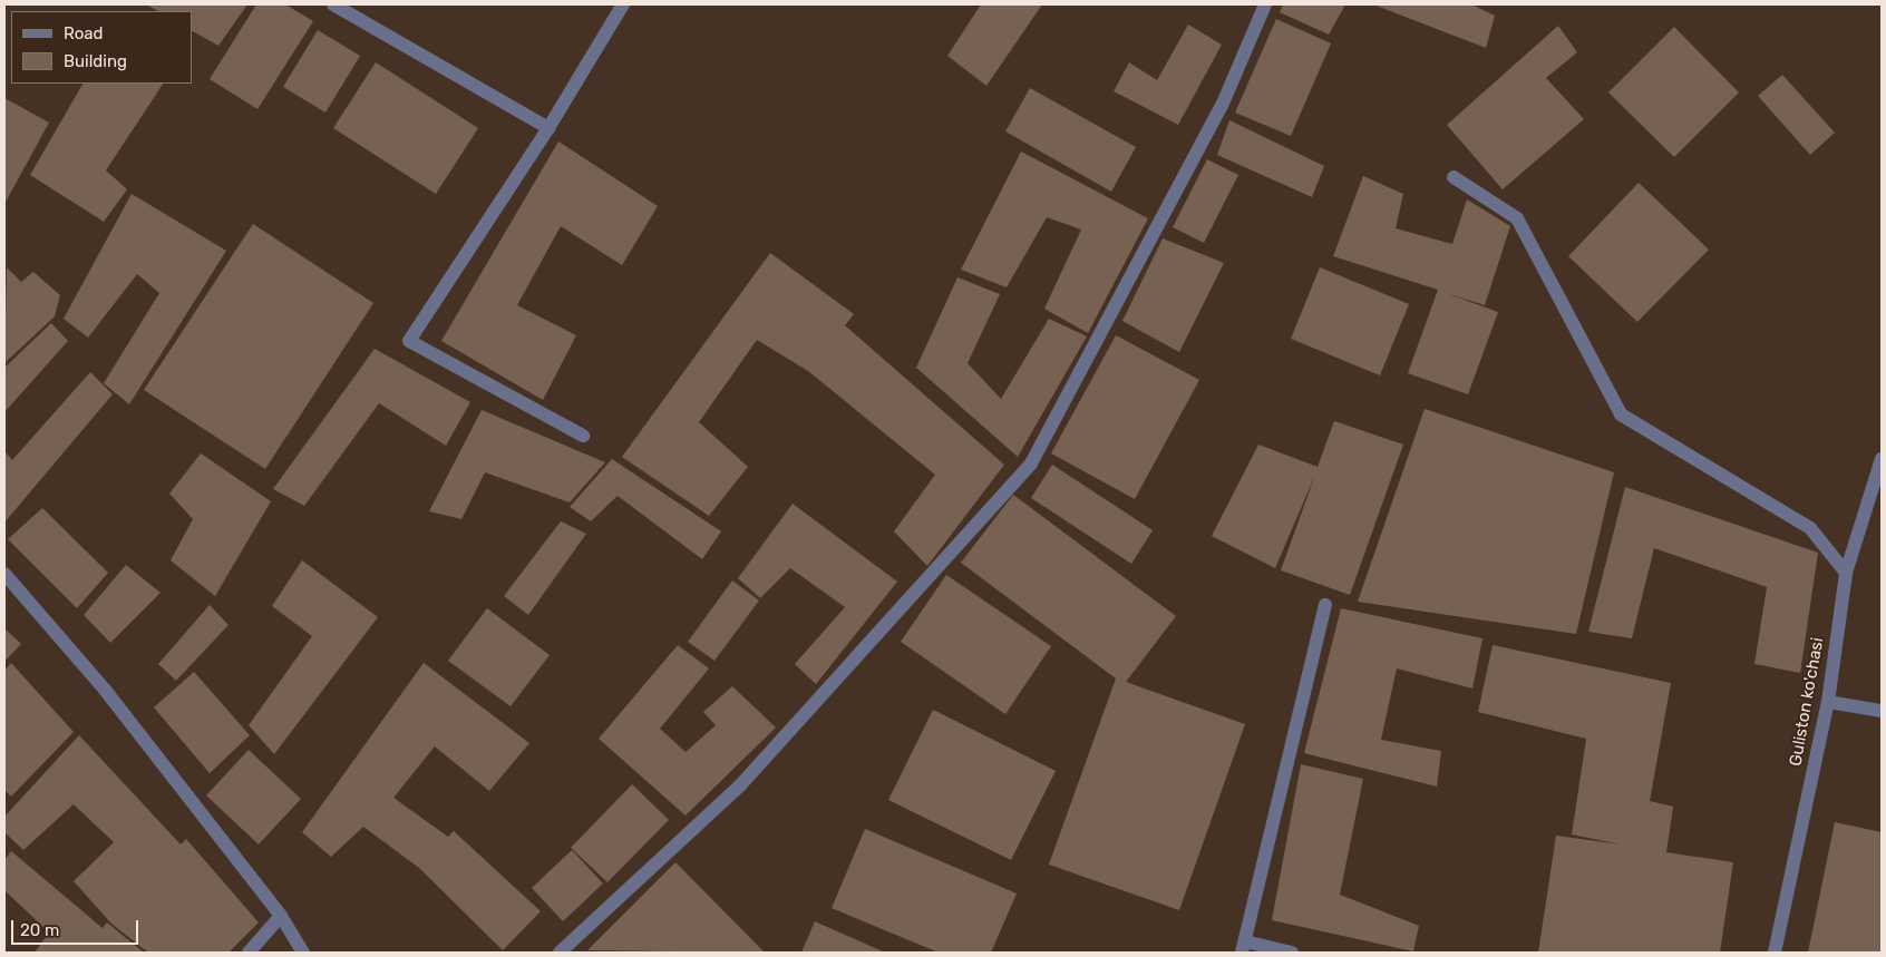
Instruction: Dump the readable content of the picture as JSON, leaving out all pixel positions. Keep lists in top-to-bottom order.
{
  "streets": {
    "street": ["Guliston ko'chasi"]
  },
  "legend": ["Road", "Building"],
  "scale_bar": "20 m"
}
